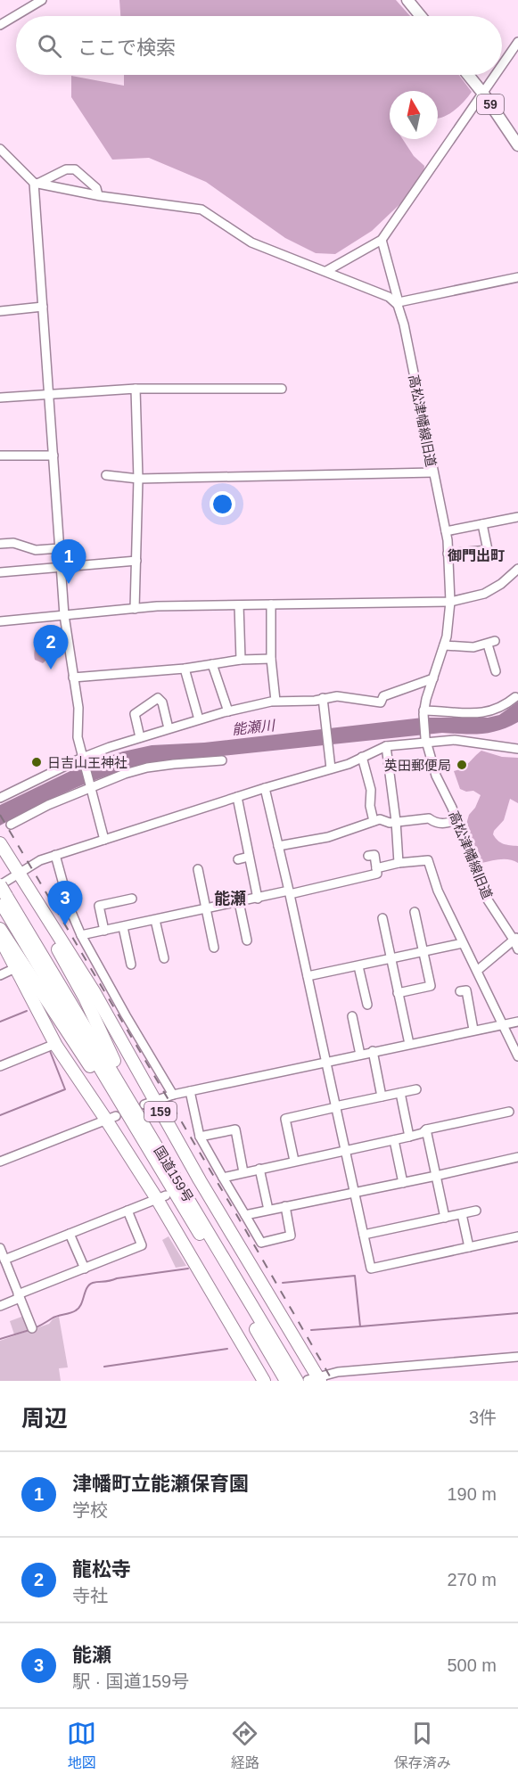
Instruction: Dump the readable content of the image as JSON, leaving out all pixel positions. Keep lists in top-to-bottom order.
{
  "streets": {
    "highway": ["159", "国道159号"],
    "main road": ["59"],
    "street": ["高松津幡線旧道"]
  },
  "crossings": [
    ["159", "国道159号"]
  ],
  "districts": ["御門出町", "能瀬"],
  "water": ["能瀬川"],
  "places": ["日吉山王神社", "英田郵便局"],
  "north": "top",
  "page": {
    "search": "ここで検索",
    "pins": ["1", "2", "3"],
    "heading": ["周辺", "3件"],
    "list": [
      {
        "mark": "1",
        "name": "津幡町立能瀬保育園",
        "note": "学校",
        "value": "190 m"
      },
      {
        "mark": "2",
        "name": "龍松寺",
        "note": "寺社",
        "value": "270 m"
      },
      {
        "mark": "3",
        "name": "能瀬",
        "note": "駅 · 国道159号",
        "value": "500 m"
      }
    ],
    "nav": ["地図", "経路", "保存済み"]
  }
}
